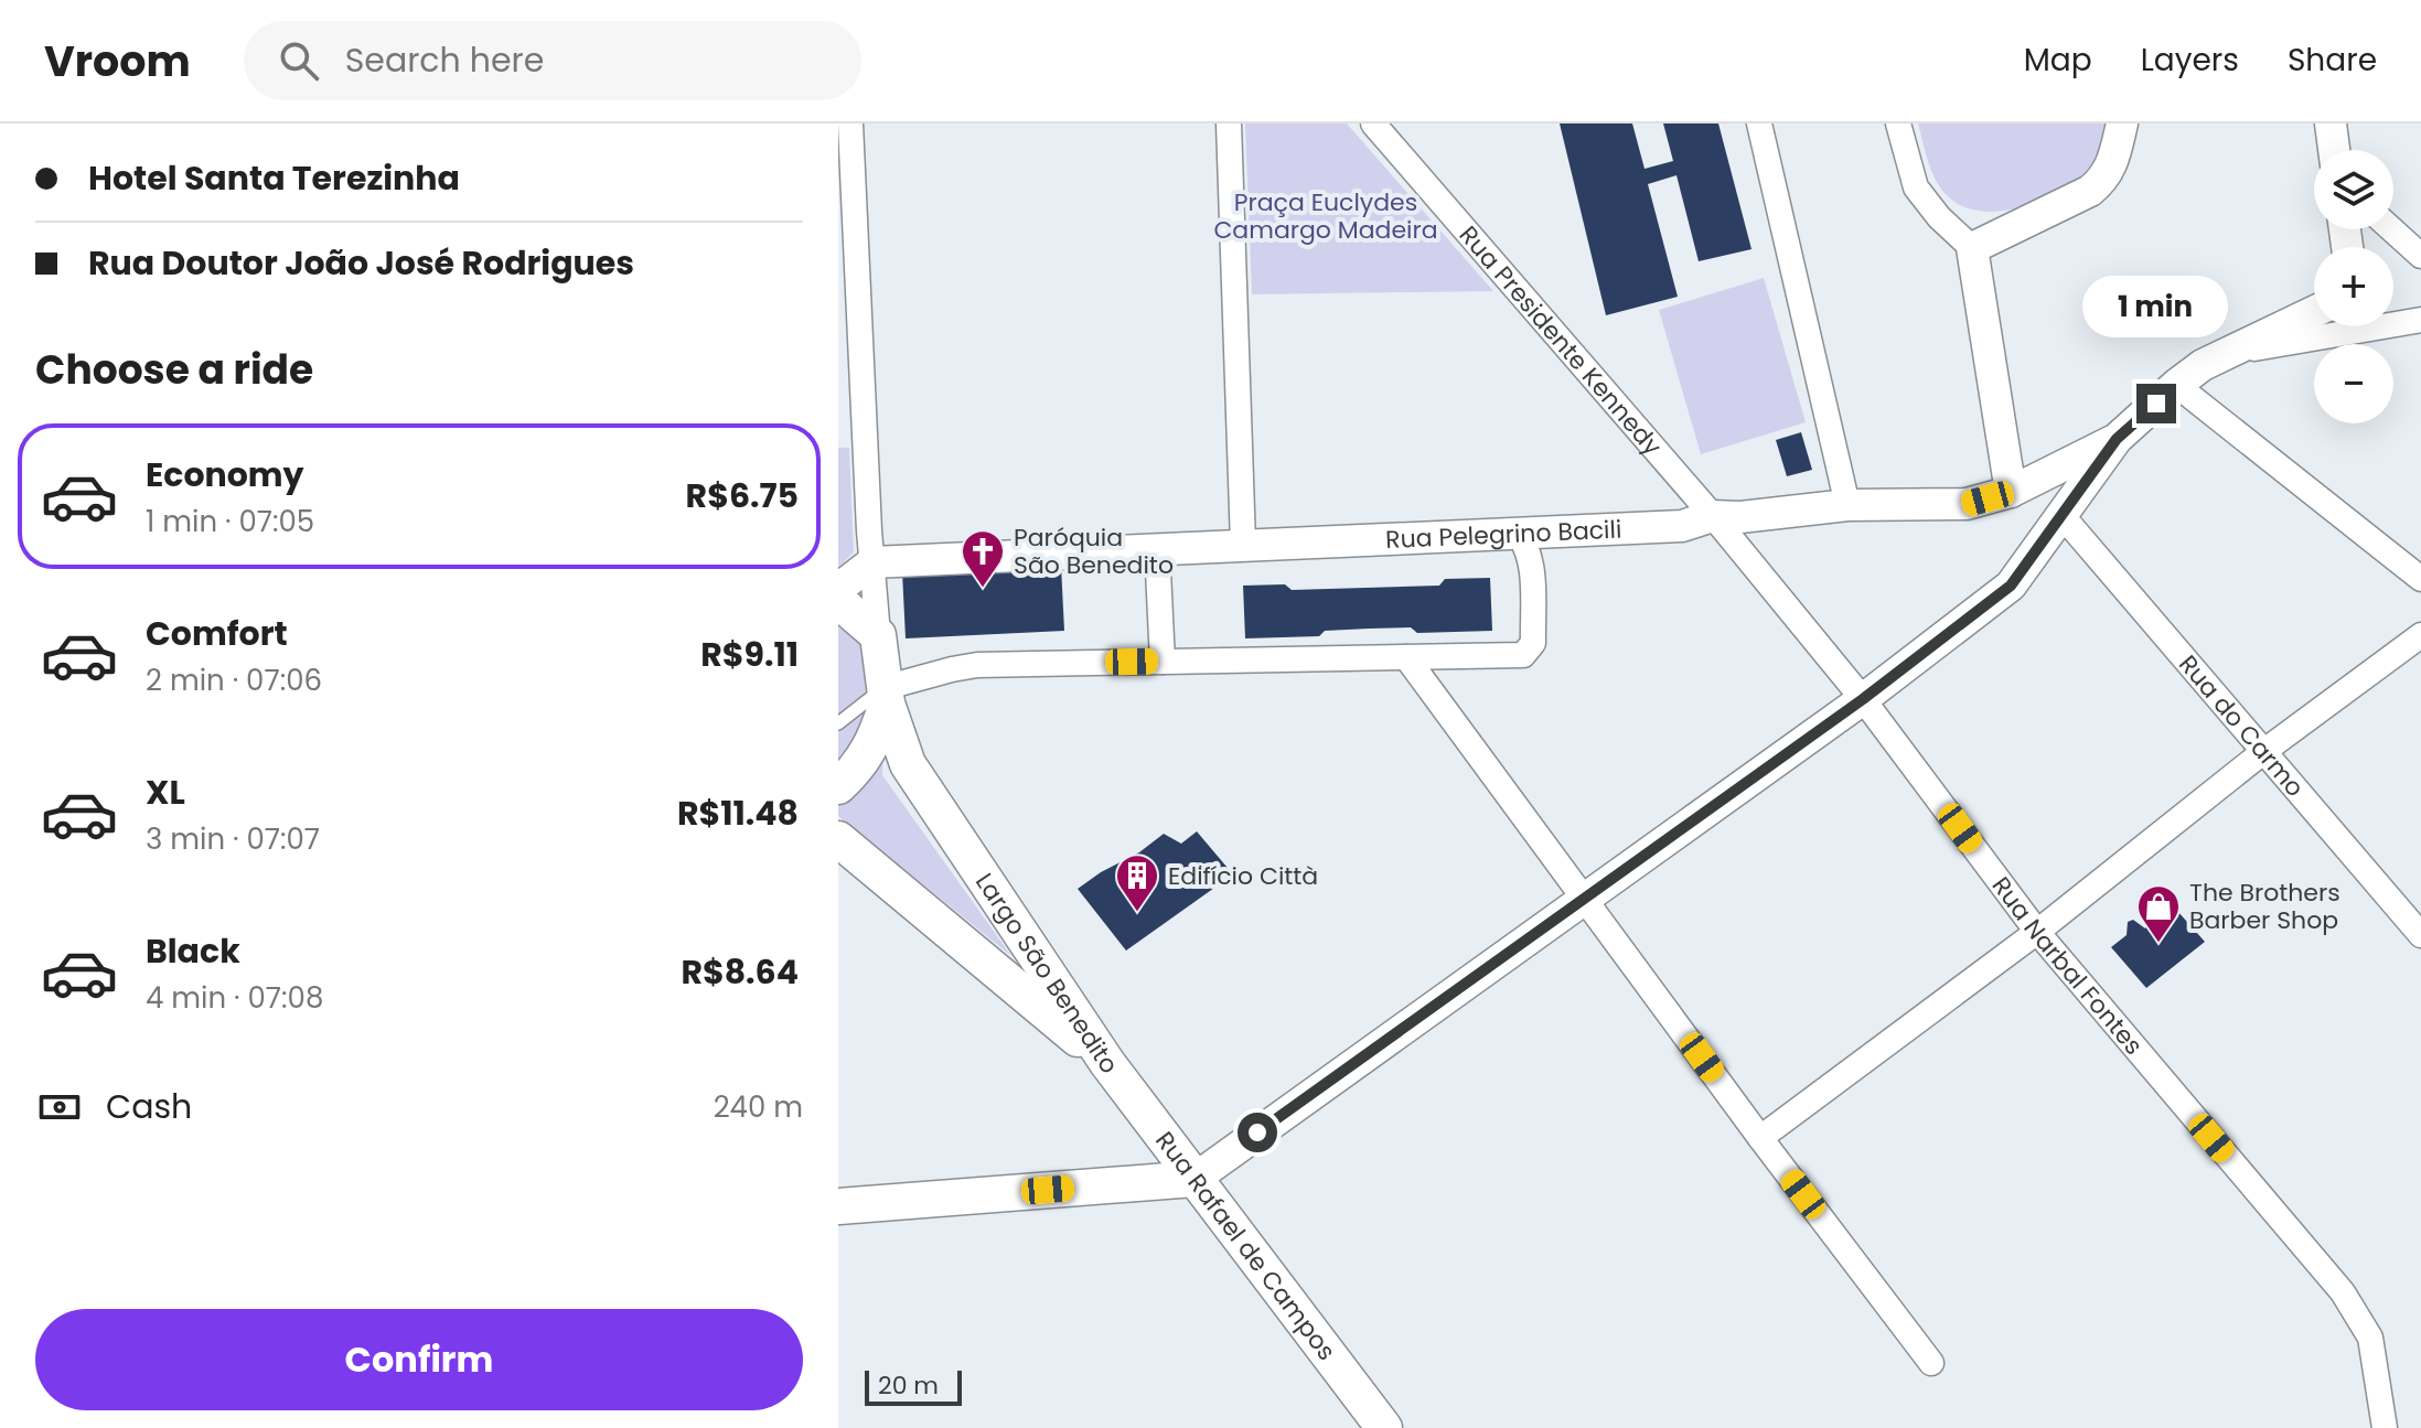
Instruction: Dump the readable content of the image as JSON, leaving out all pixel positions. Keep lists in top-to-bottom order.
{
  "streets": {
    "main road": ["Largo São Benedito", "Rua Rafael de Campos"],
    "street": [
      "Rua Presidente Kennedy",
      "Rua Pelegrino Bacili",
      "Rua do Carmo",
      "Rua Narbal Fontes"
    ]
  },
  "crossings": [
    ["Rua Presidente Kennedy", "Rua Pelegrino Bacili"],
    ["Rua Presidente Kennedy", "Rua Narbal Fontes"],
    ["Rua Pelegrino Bacili", "Largo São Benedito"],
    ["Rua Pelegrino Bacili", "Rua Narbal Fontes"],
    ["Largo São Benedito", "Rua Rafael de Campos"]
  ],
  "parks": ["Praça Euclydes Camargo Madeira"],
  "places": {
    "church": ["Paróquia São Benedito"],
    "building": ["Edifício Città"],
    "shop": ["The Brothers Barber Shop"]
  },
  "scale_bar": "20 m",
  "page": {
    "header": "Vroom",
    "search": "Search here",
    "nav": ["Map", "Layers", "Share"],
    "banner": ["Hotel Santa Terezinha", "Rua Doutor João José Rodrigues"],
    "map_buttons": ["+", "−"],
    "bubble": "1 min",
    "heading": "Choose a ride",
    "list": [
      {
        "name": "Economy",
        "note": "1 min · 07:05",
        "value": "R$6.75"
      },
      {
        "name": "Comfort",
        "note": "2 min · 07:06",
        "value": "R$9.11"
      },
      {
        "name": "XL",
        "note": "3 min · 07:07",
        "value": "R$11.48"
      },
      {
        "name": "Black",
        "note": "4 min · 07:08",
        "value": "R$8.64"
      }
    ],
    "pay": ["Cash", "240 m"],
    "buttons": "Confirm",
    "scale": "20 m"
  }
}
